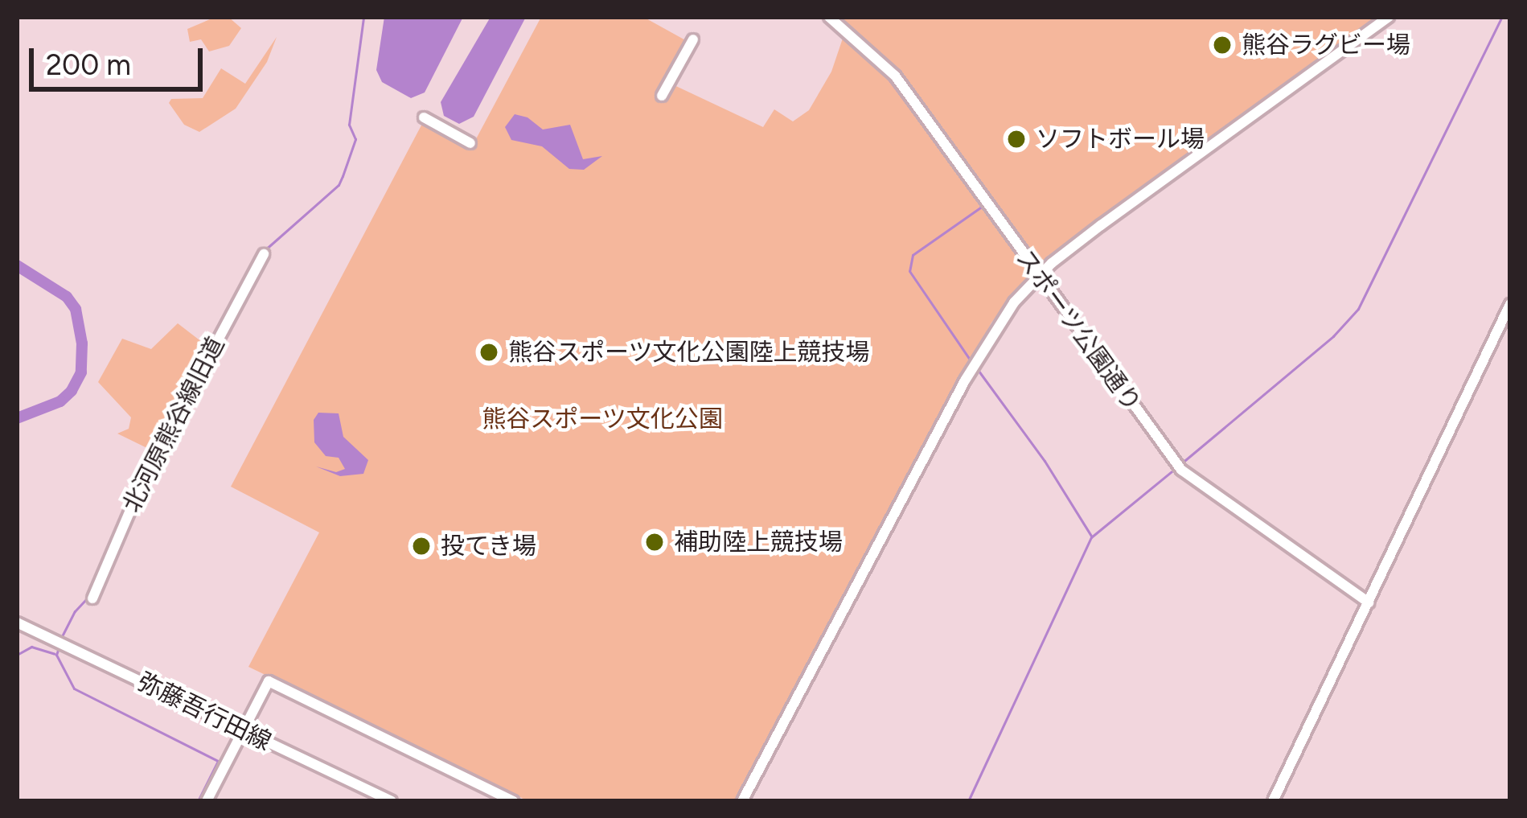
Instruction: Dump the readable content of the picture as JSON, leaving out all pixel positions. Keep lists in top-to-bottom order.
{
  "streets": {
    "street": ["スポーツ公園通り", "北河原熊谷線旧道", "弥藤吾行田線"]
  },
  "parks": ["熊谷スポーツ文化公園"],
  "places": [
    "熊谷ラグビー場",
    "ソフトボール場",
    "熊谷スポーツ文化公園陸上競技場",
    "補助陸上競技場",
    "投てき場"
  ],
  "scale_bar": "200 m"
}
